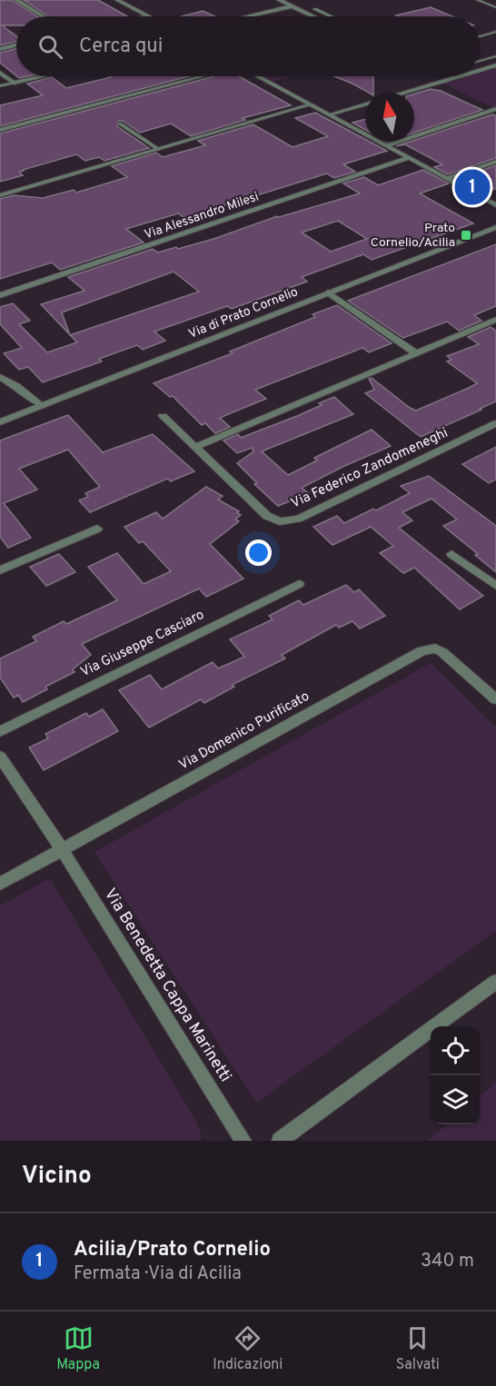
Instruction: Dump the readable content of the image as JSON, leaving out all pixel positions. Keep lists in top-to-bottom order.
{
  "streets": {
    "street": [
      "Via Alessandro Milesi",
      "Via di Prato Cornelio",
      "Via Federico Zandomeneghi",
      "Via Giuseppe Casciaro",
      "Via Domenico Purificato",
      "Via Benedetta Cappa Marinetti"
    ]
  },
  "crossings": [
    ["Via Domenico Purificato", "Via Benedetta Cappa Marinetti"]
  ],
  "places": {
    "transit": ["Prato Cornelio/Acilia"]
  },
  "north": "top",
  "page": {
    "search": "Cerca qui",
    "pins": "1",
    "heading": "Vicino",
    "list": [
      {
        "mark": "1",
        "name": "Acilia/Prato Cornelio",
        "note": "Fermata · Via di Acilia",
        "value": "340 m"
      }
    ],
    "nav": ["Mappa", "Indicazioni", "Salvati"]
  }
}
